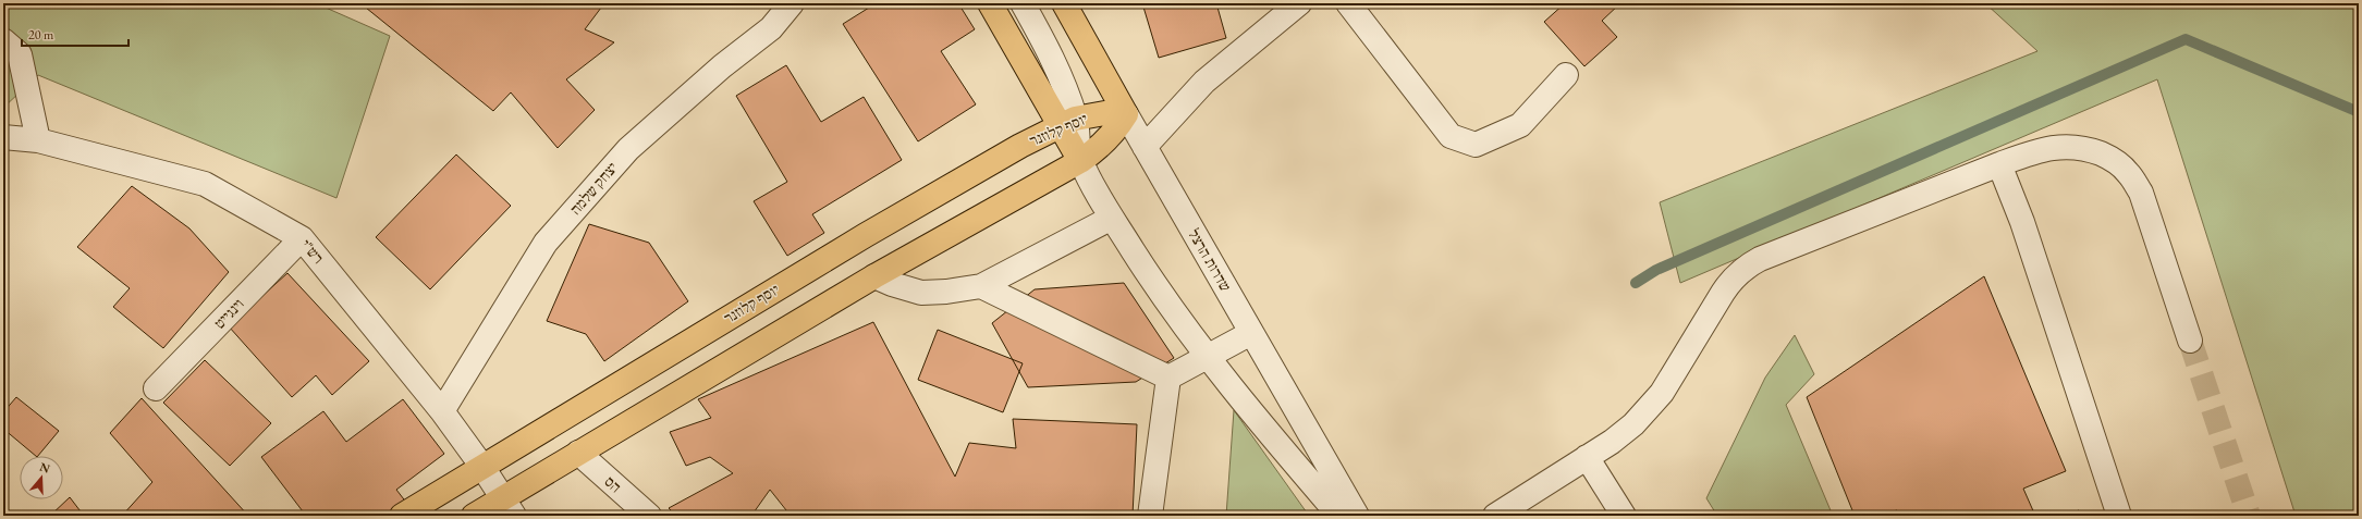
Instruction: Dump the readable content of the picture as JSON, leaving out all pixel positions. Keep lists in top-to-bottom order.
{
  "streets": {
    "main road": ["יוסף קלוזנר", "שדרות הרצל"],
    "street": [
      "יצחק שלמה",
      "רש\"י",
      "וינגייט",
      "הס"
    ]
  },
  "crossings": [
    ["יוסף קלוזנר", "רש\"י"],
    ["יוסף קלוזנר", "שדרות הרצל"],
    ["יוסף קלוזנר", "הס"],
    ["יצחק שלמה", "רש\"י"],
    ["רש\"י", "וינגייט"]
  ],
  "scale_bar": "20 m",
  "north": "top"
}
